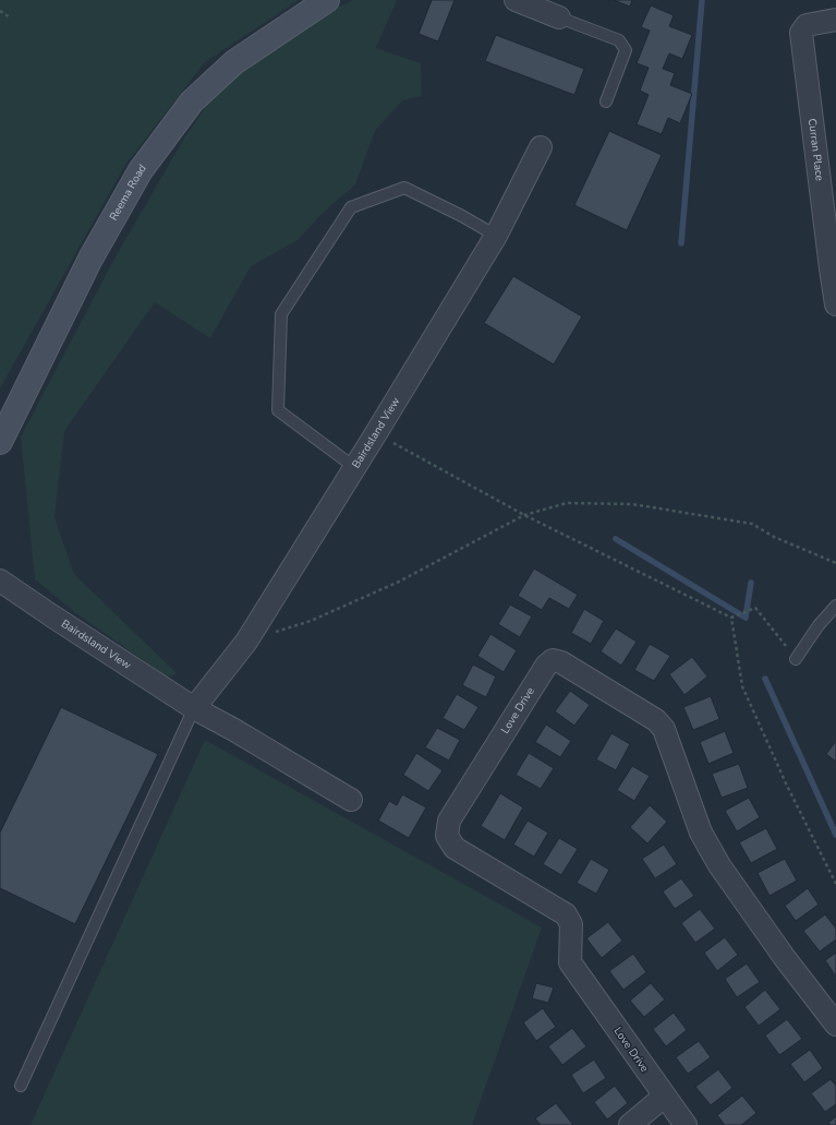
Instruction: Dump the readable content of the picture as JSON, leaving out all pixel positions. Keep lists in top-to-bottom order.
{
  "streets": {
    "street": [
      "Curran Place",
      "Reema Road",
      "Bairdsland View",
      "Love Drive"
    ]
  }
}
